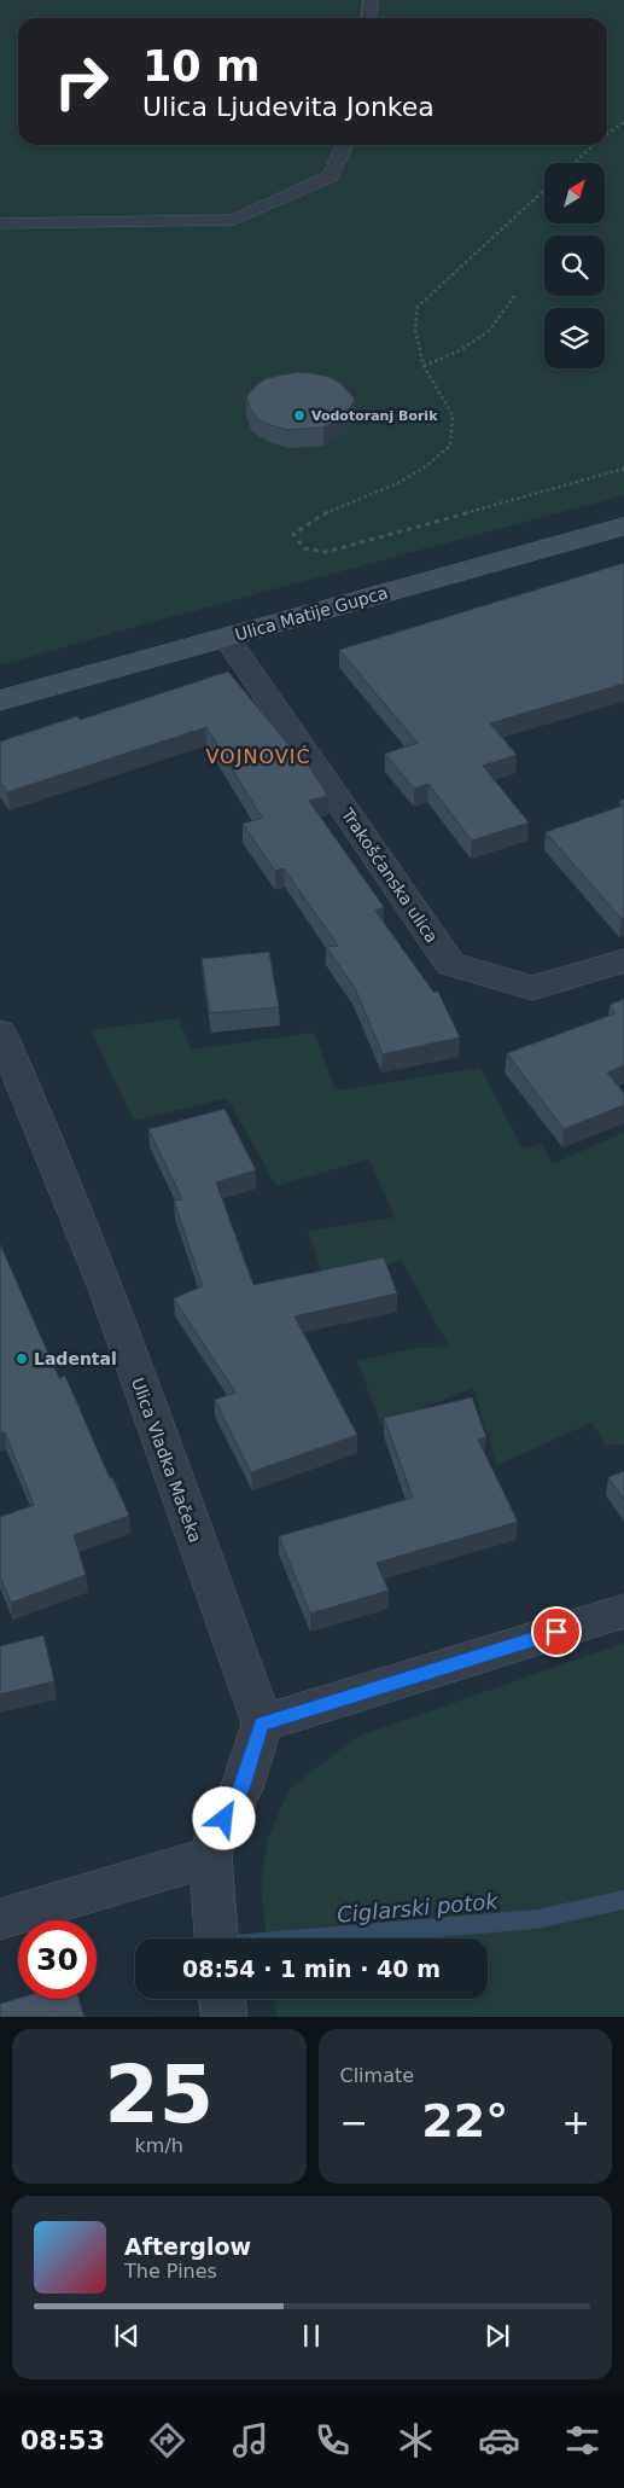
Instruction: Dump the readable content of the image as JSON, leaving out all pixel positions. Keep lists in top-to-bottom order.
{
  "streets": {
    "street": ["Ulica Matije Gupca", "Trakošćanska ulica", "Ulica Vladka Mačeka"]
  },
  "crossings": [
    ["Ulica Matije Gupca", "Trakošćanska ulica"]
  ],
  "districts": ["VOJNOVIĆ"],
  "water": ["Ciglarski potok"],
  "places": ["Vodotoranj Borik", "Ladental"],
  "north": "top right",
  "page": {
    "turn": ["10 m", "Ulica Ljudevita Jonkea"],
    "limit": "30",
    "trip": "08:54 · 1 min · 40 m",
    "tile": [
      ["25", "km/h"],
      "Climate"
    ],
    "heat": ["−", "22°", "+"],
    "song": ["Afterglow", "The Pines"],
    "tabs": "08:53"
  }
}
